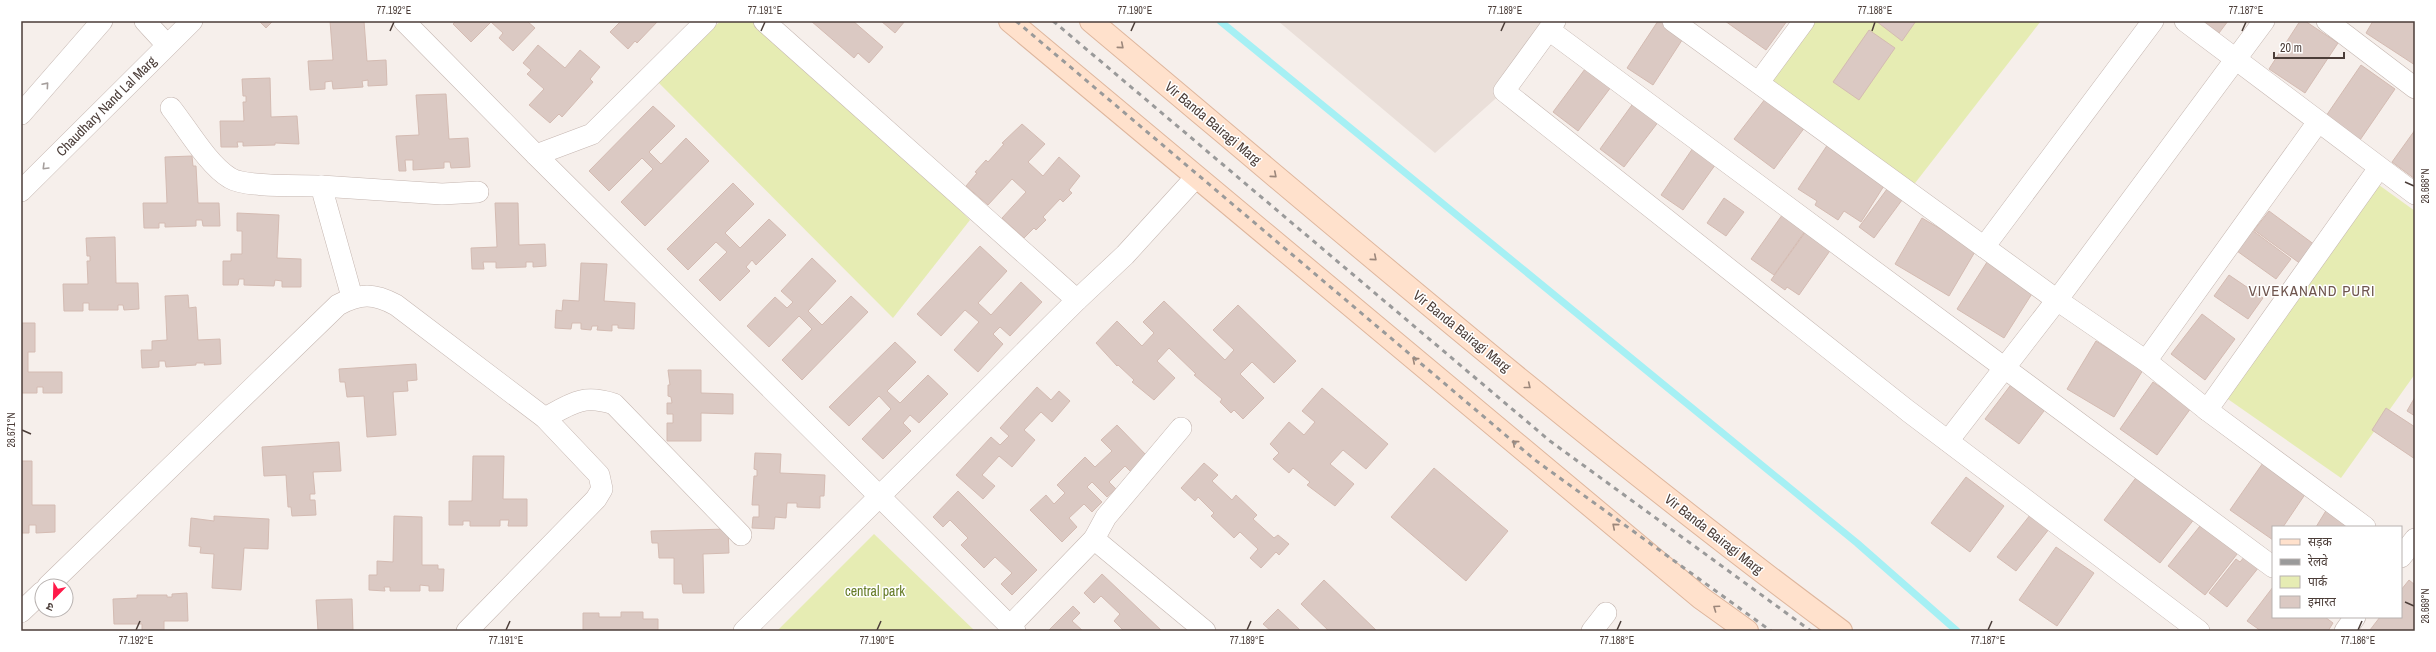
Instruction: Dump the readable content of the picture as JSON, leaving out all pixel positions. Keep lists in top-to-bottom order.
{
  "streets": {
    "main road": ["Vir Banda Bairagi Marg"],
    "street": ["Chaudhary Nand Lal Marg"]
  },
  "districts": ["VIVEKANAND PURI"],
  "parks": ["central park"],
  "legend": [
    "सड़क",
    "रेलवे",
    "पार्क",
    "इमारत"
  ],
  "scale_bar": "20 m",
  "north": "bottom left",
  "coordinates": [
    "77.192°E",
    "77.191°E",
    "77.190°E",
    "77.189°E",
    "77.188°E",
    "77.187°E",
    "28.668°N",
    "28.671°N",
    "28.669°N",
    "77.186°E"
  ]
}
